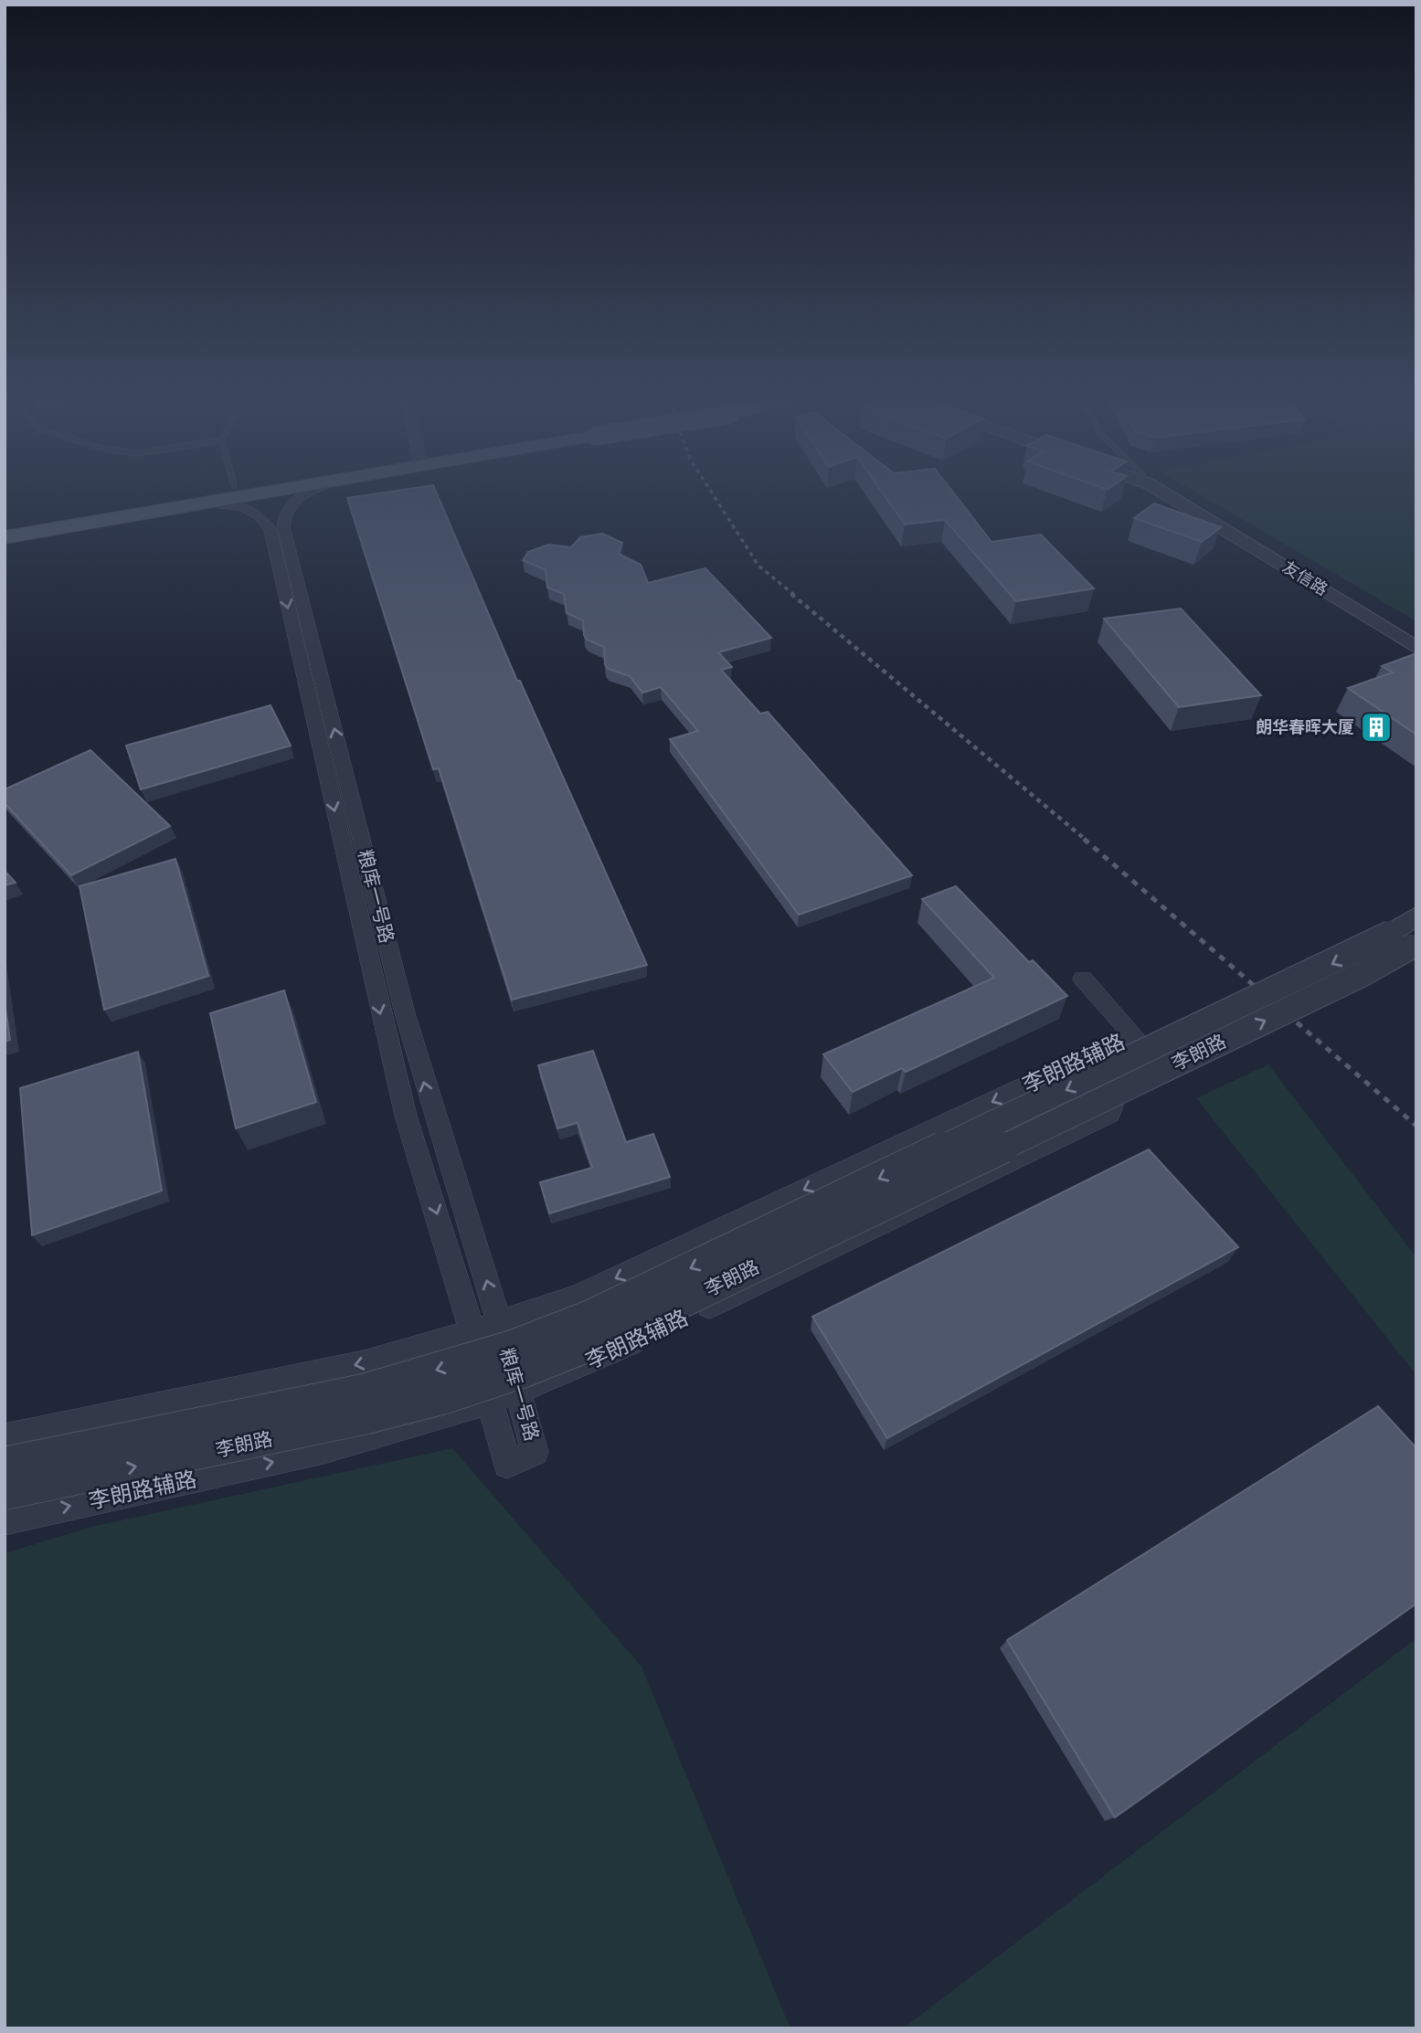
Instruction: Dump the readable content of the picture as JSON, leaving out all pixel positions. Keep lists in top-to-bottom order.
{
  "streets": {
    "street": [
      "友信路",
      "粮库一号路",
      "李朗路",
      "李朗路辅路"
    ]
  },
  "crossings": [
    ["粮库一号路", "李朗路辅路"]
  ],
  "places": {
    "building": ["朗华春晖大厦"]
  }
}
